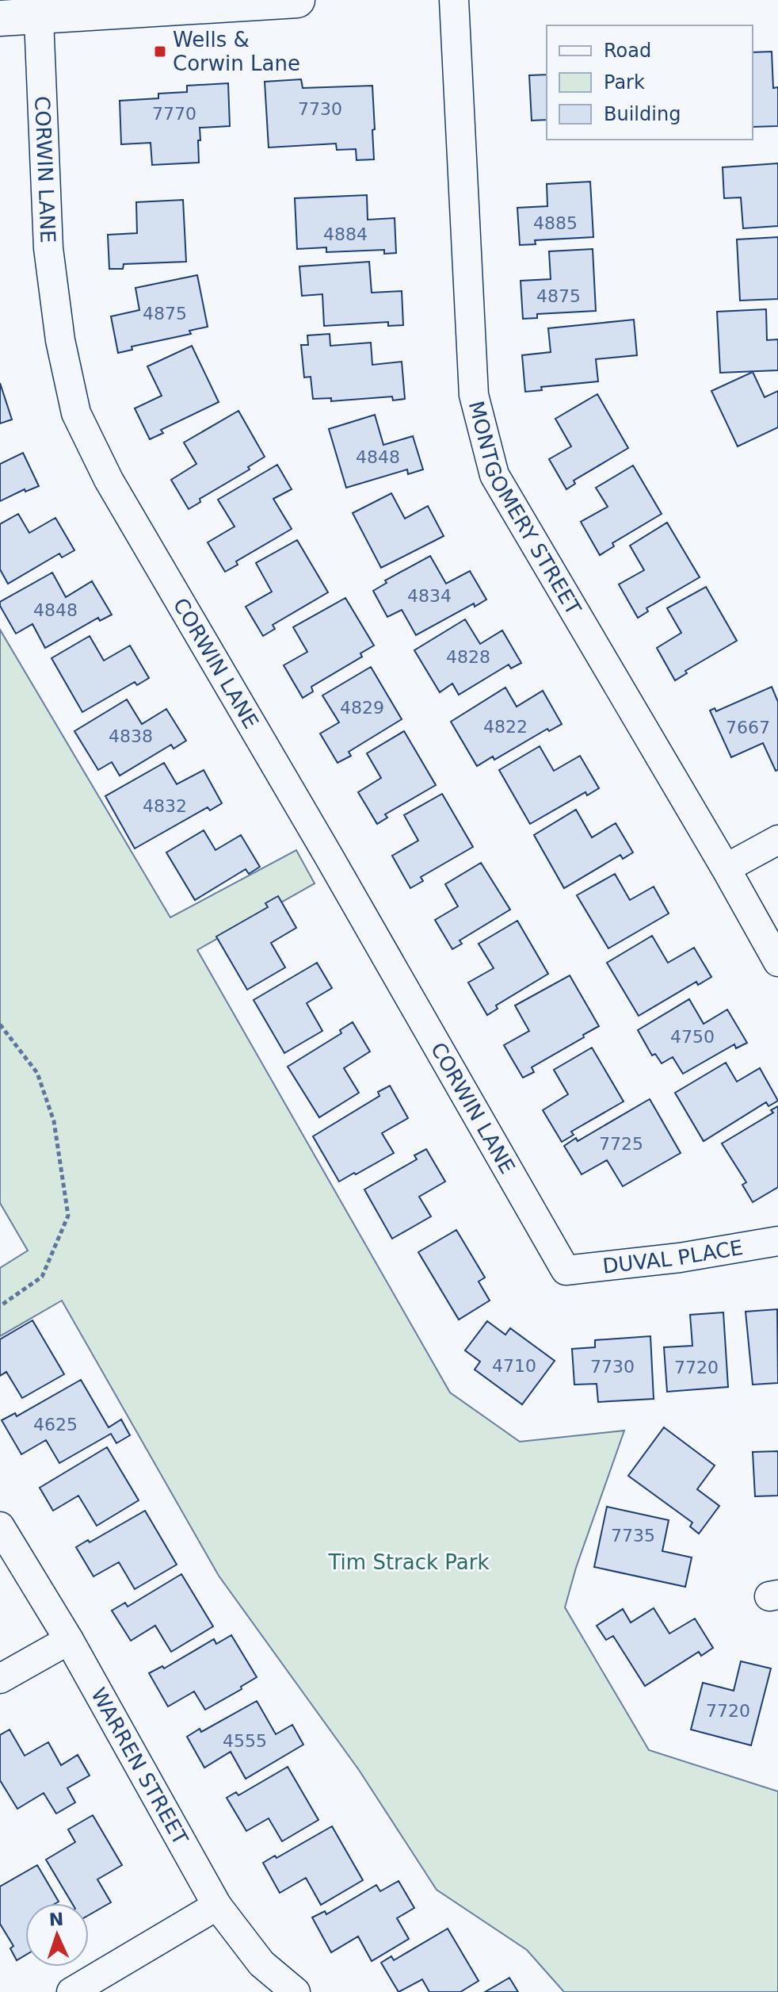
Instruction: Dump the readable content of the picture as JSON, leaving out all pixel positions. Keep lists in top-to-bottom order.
{
  "streets": {
    "street": [
      "CORWIN LANE",
      "MONTGOMERY STREET",
      "DUVAL PLACE",
      "WARREN STREET"
    ]
  },
  "crossings": [
    ["CORWIN LANE", "DUVAL PLACE"]
  ],
  "parks": ["Tim Strack Park"],
  "places": {
    "transit": ["Wells & Corwin Lane"]
  },
  "house_numbers": [
    "7730",
    "7770",
    "4885",
    "4884",
    "4875",
    "4875",
    "4848",
    "4834",
    "4848",
    "4828",
    "4829",
    "4822",
    "7667",
    "4838",
    "4832",
    "4750",
    "7725",
    "4710",
    "7730",
    "7720",
    "4625",
    "7735",
    "7720",
    "4555"
  ],
  "legend": ["Road", "Park", "Building"],
  "north": "top"
}
